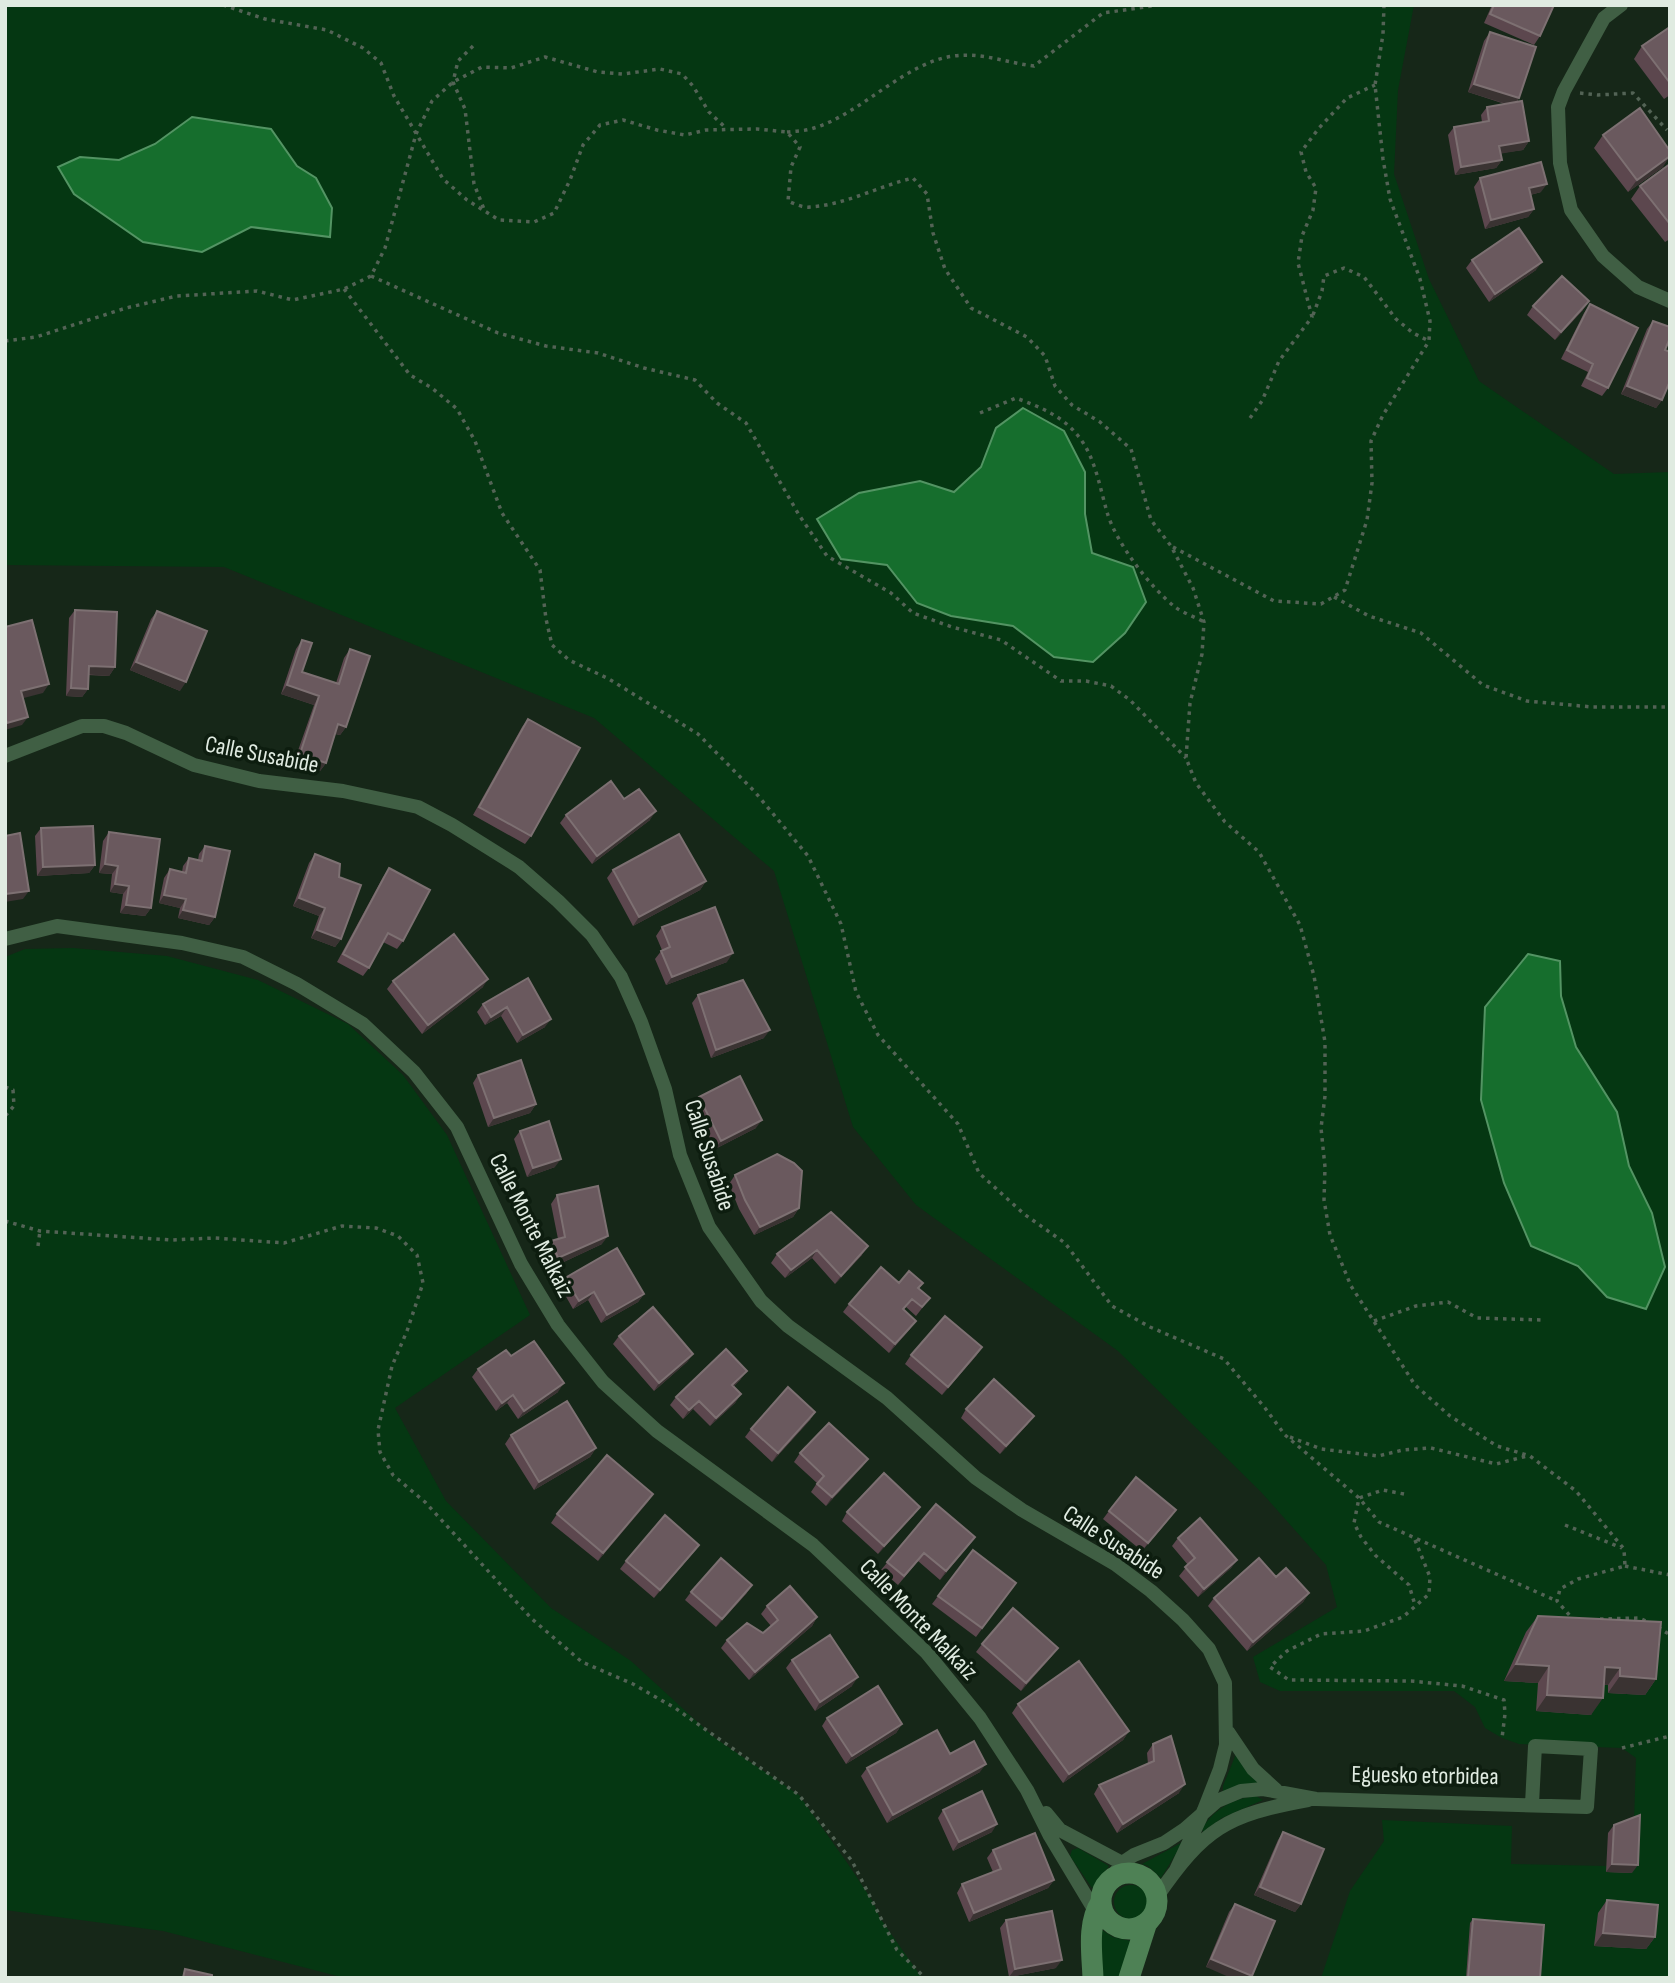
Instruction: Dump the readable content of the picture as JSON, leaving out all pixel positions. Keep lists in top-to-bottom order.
{
  "streets": {
    "street": ["Calle Susabide", "Calle Monte Malkaiz", "Eguesko etorbidea"]
  },
  "crossings": [
    ["Calle Susabide", "Eguesko etorbidea"],
    ["Calle Monte Malkaiz", "Eguesko etorbidea"]
  ]
}
